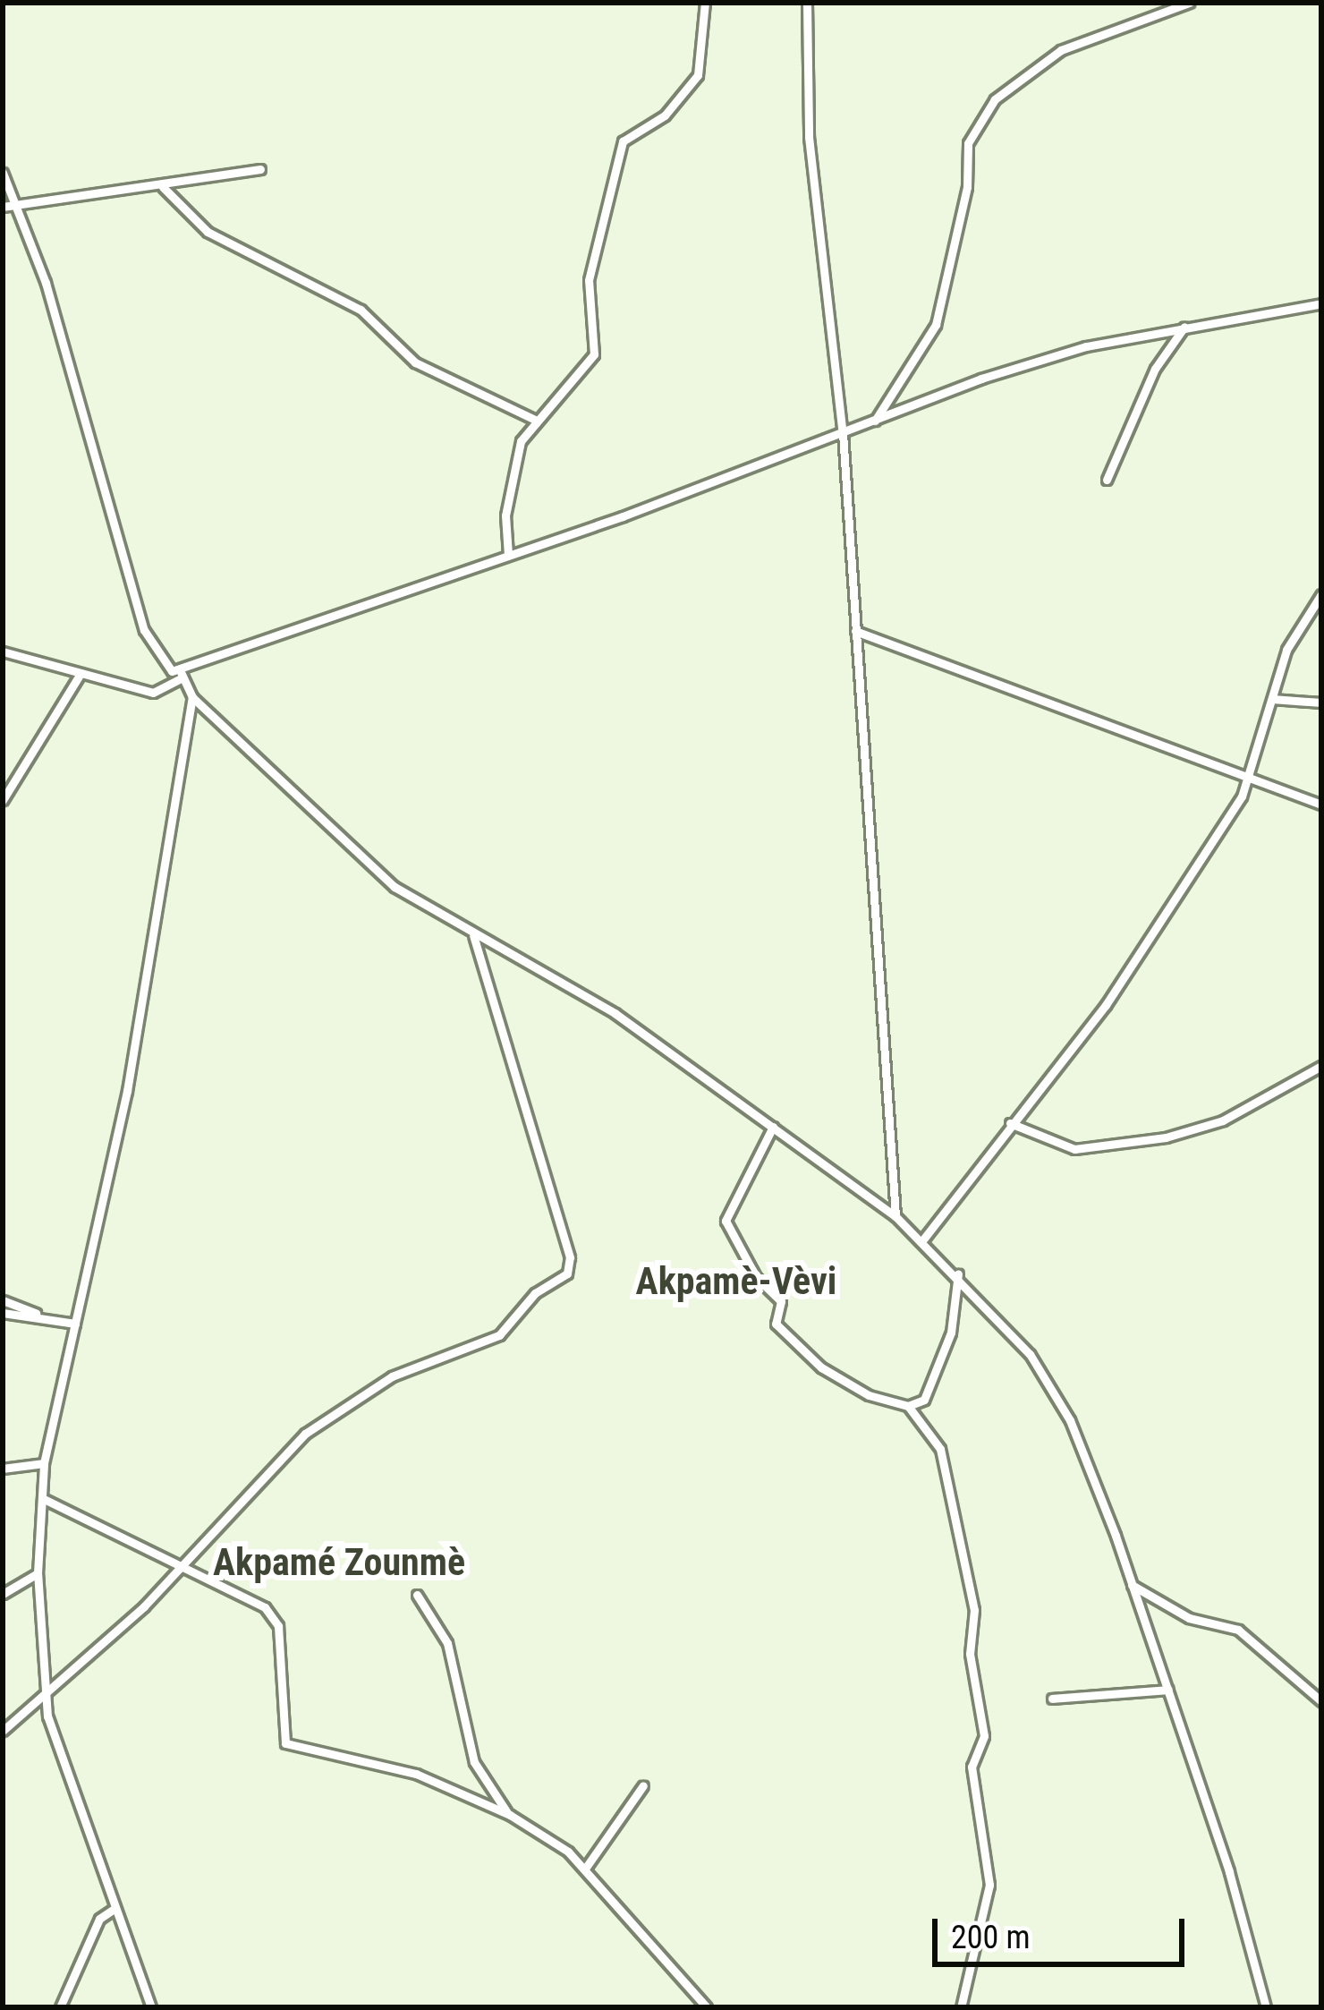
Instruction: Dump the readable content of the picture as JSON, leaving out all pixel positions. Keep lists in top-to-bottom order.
{
  "districts": ["Akpamè-Vèvi", "Akpamé Zounmè"],
  "scale_bar": "200 m"
}
